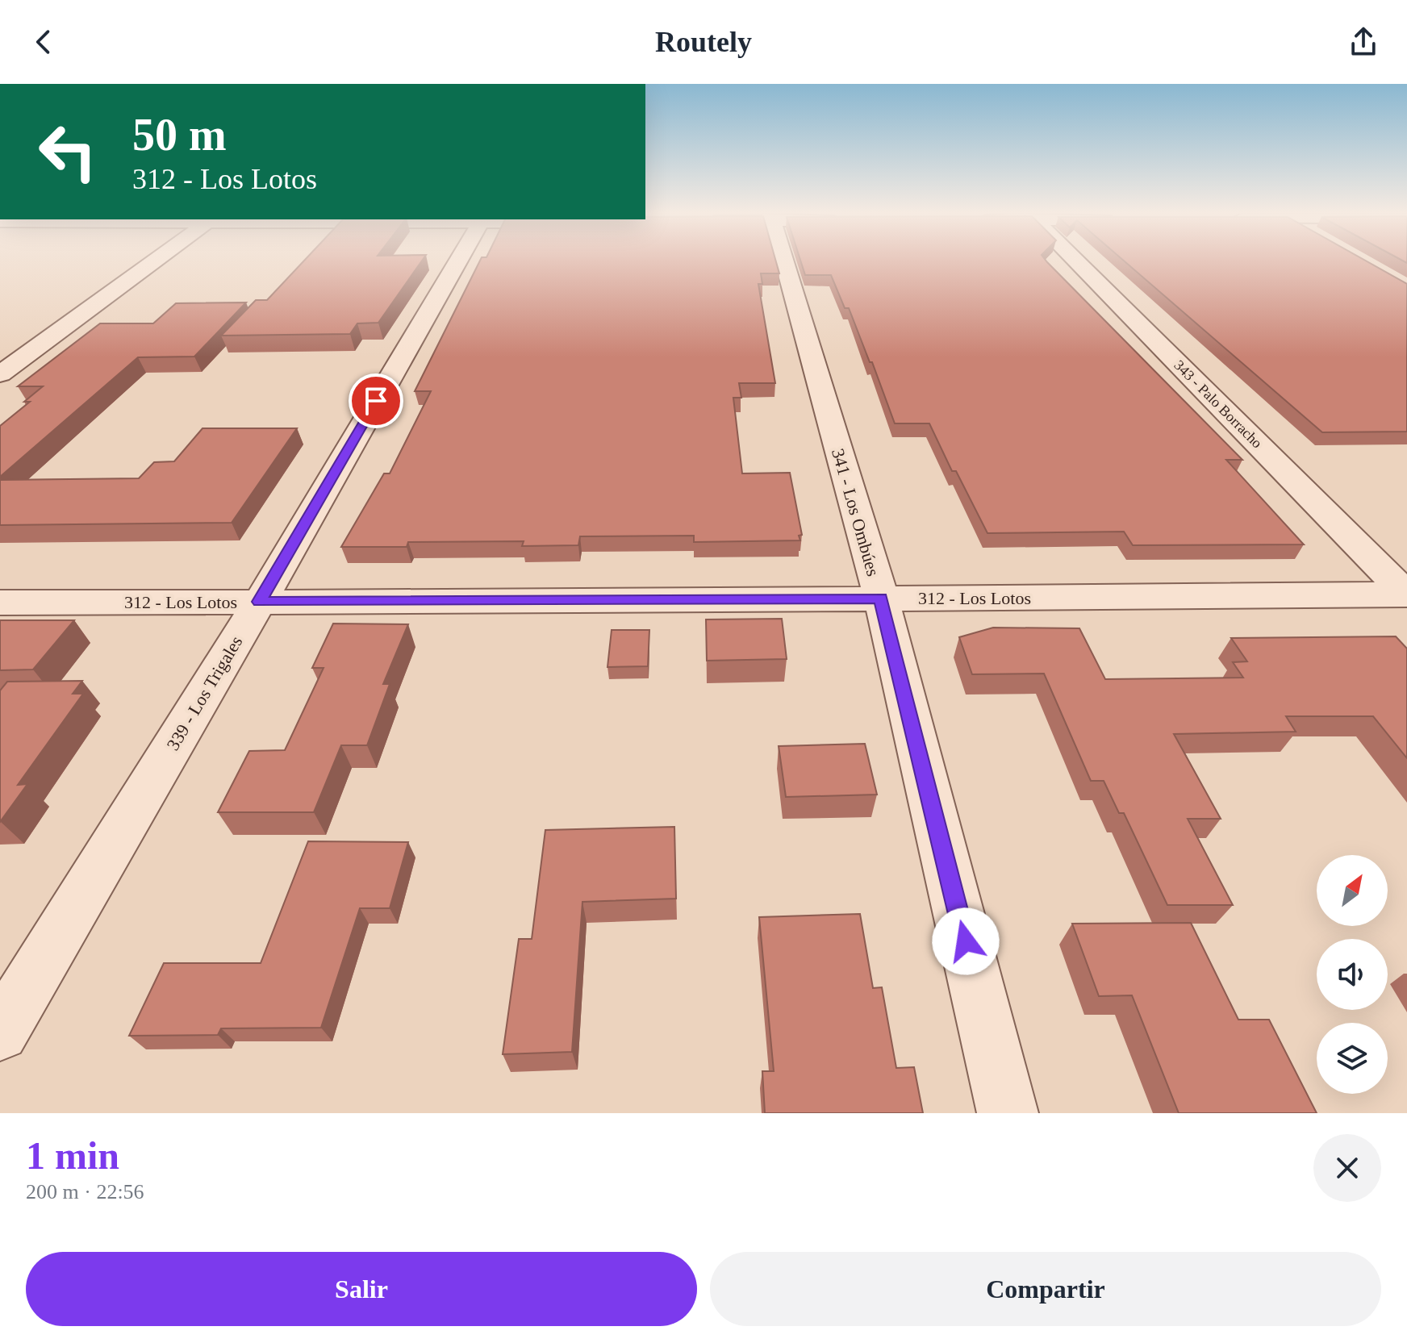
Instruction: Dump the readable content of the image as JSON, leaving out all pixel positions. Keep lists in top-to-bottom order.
{
  "streets": {
    "street": [
      "343 - Palo Borracho",
      "341 - Los Ombúes",
      "312 - Los Lotos",
      "339 - Los Trigales"
    ]
  },
  "crossings": [
    ["343 - Palo Borracho", "312 - Los Lotos"],
    ["341 - Los Ombúes", "312 - Los Lotos"],
    ["312 - Los Lotos", "339 - Los Trigales"]
  ],
  "north": "top right",
  "page": {
    "header": "Routely",
    "turn": ["50 m", "312 - Los Lotos"],
    "heading": ["1 min", "200 m · 22:56"],
    "buttons": ["Salir", "Compartir"]
  }
}
